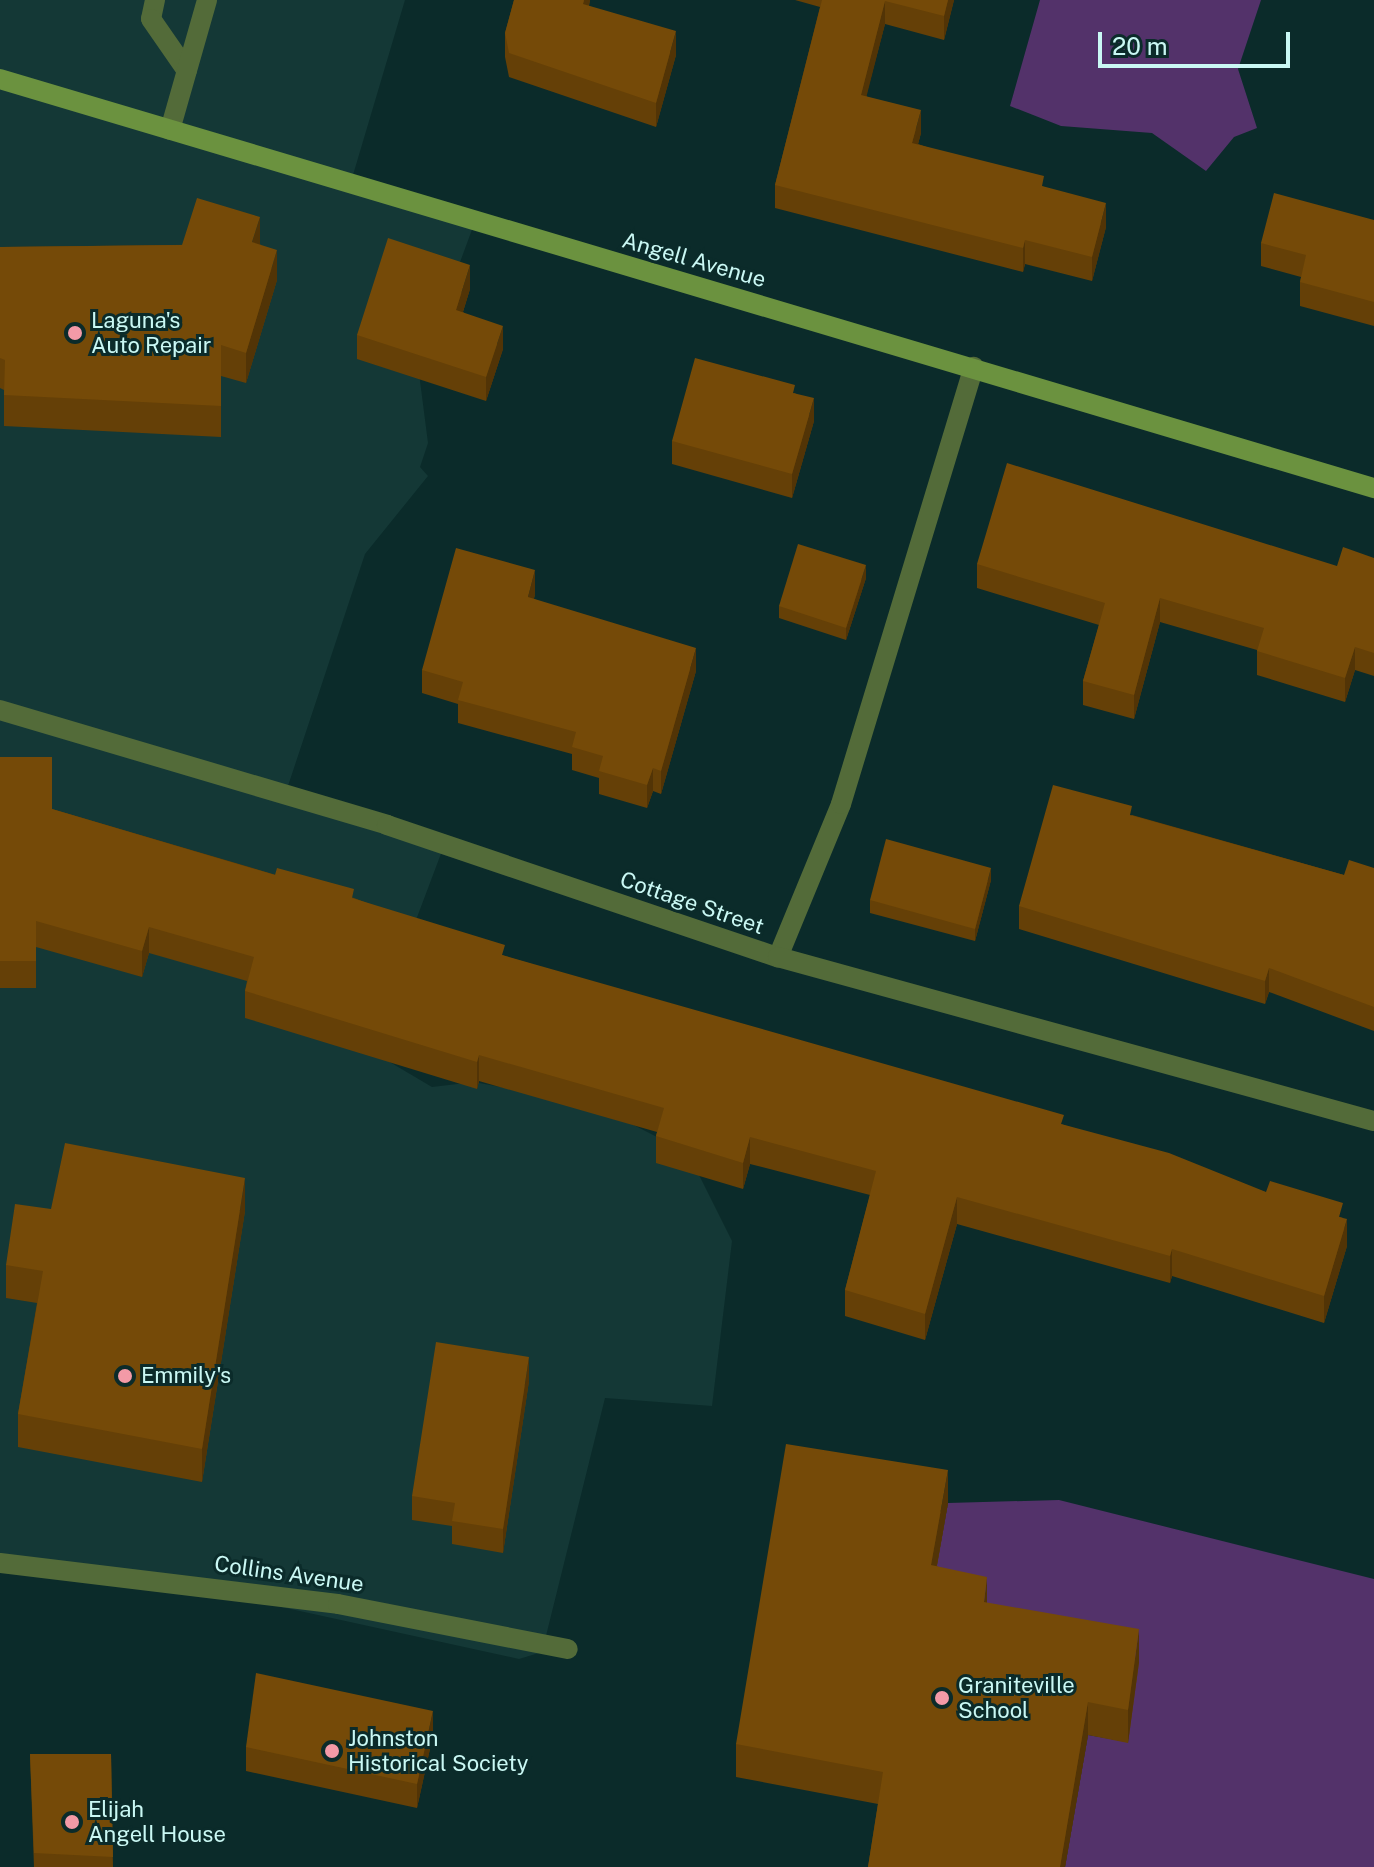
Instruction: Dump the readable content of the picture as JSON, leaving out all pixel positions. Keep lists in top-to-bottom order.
{
  "streets": {
    "street": ["Angell Avenue", "Cottage Street", "Collins Avenue"]
  },
  "places": [
    "Laguna's Auto Repair",
    "Emmily's",
    "Graniteville School",
    "Johnston Historical Society",
    "Elijah Angell House"
  ],
  "scale_bar": "20 m"
}
